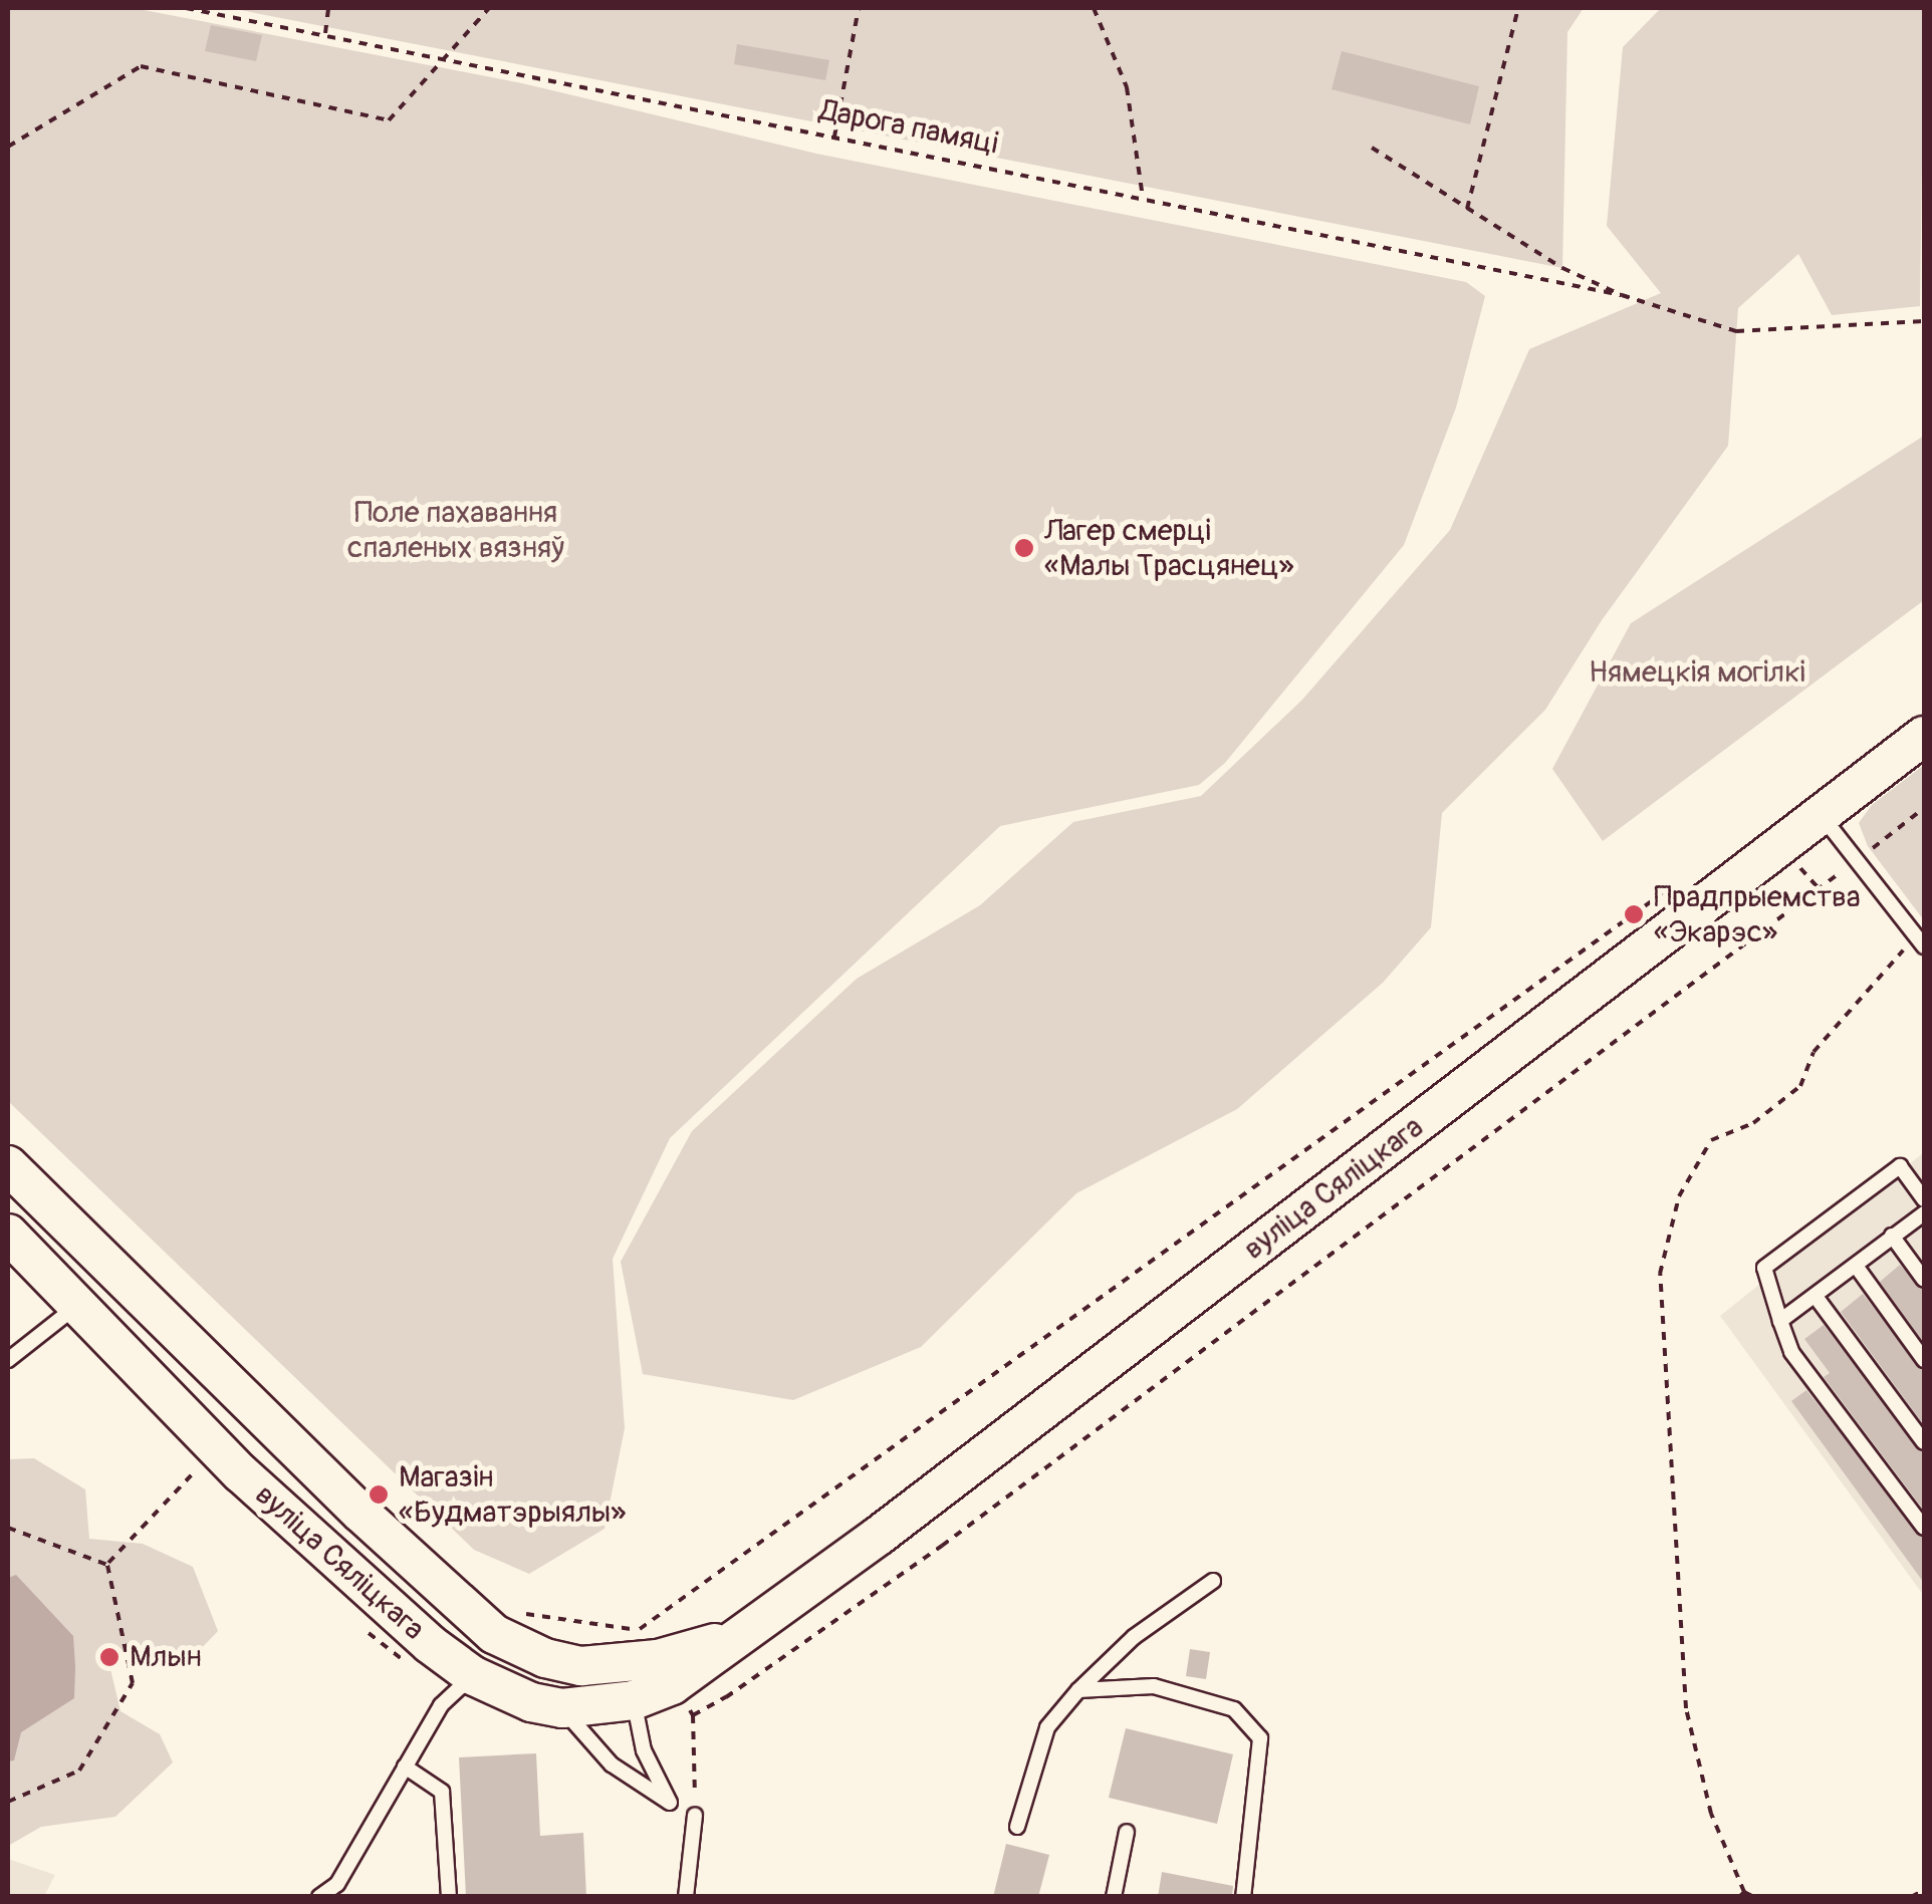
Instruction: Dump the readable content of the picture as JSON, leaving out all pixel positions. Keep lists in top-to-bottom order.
{
  "streets": {
    "main road": ["вуліца Сяліцкага"],
    "path": ["Дарога памяці"]
  },
  "parks": ["Поле пахавання спаленых вязняў", "Нямецкія могілкі"],
  "places": [
    "Лагер смерці «Малы Трасцянец»",
    "Прадпрыемства «Экарэс»",
    "Магазін «Будматэрыялы»",
    "Млын"
  ]
}
